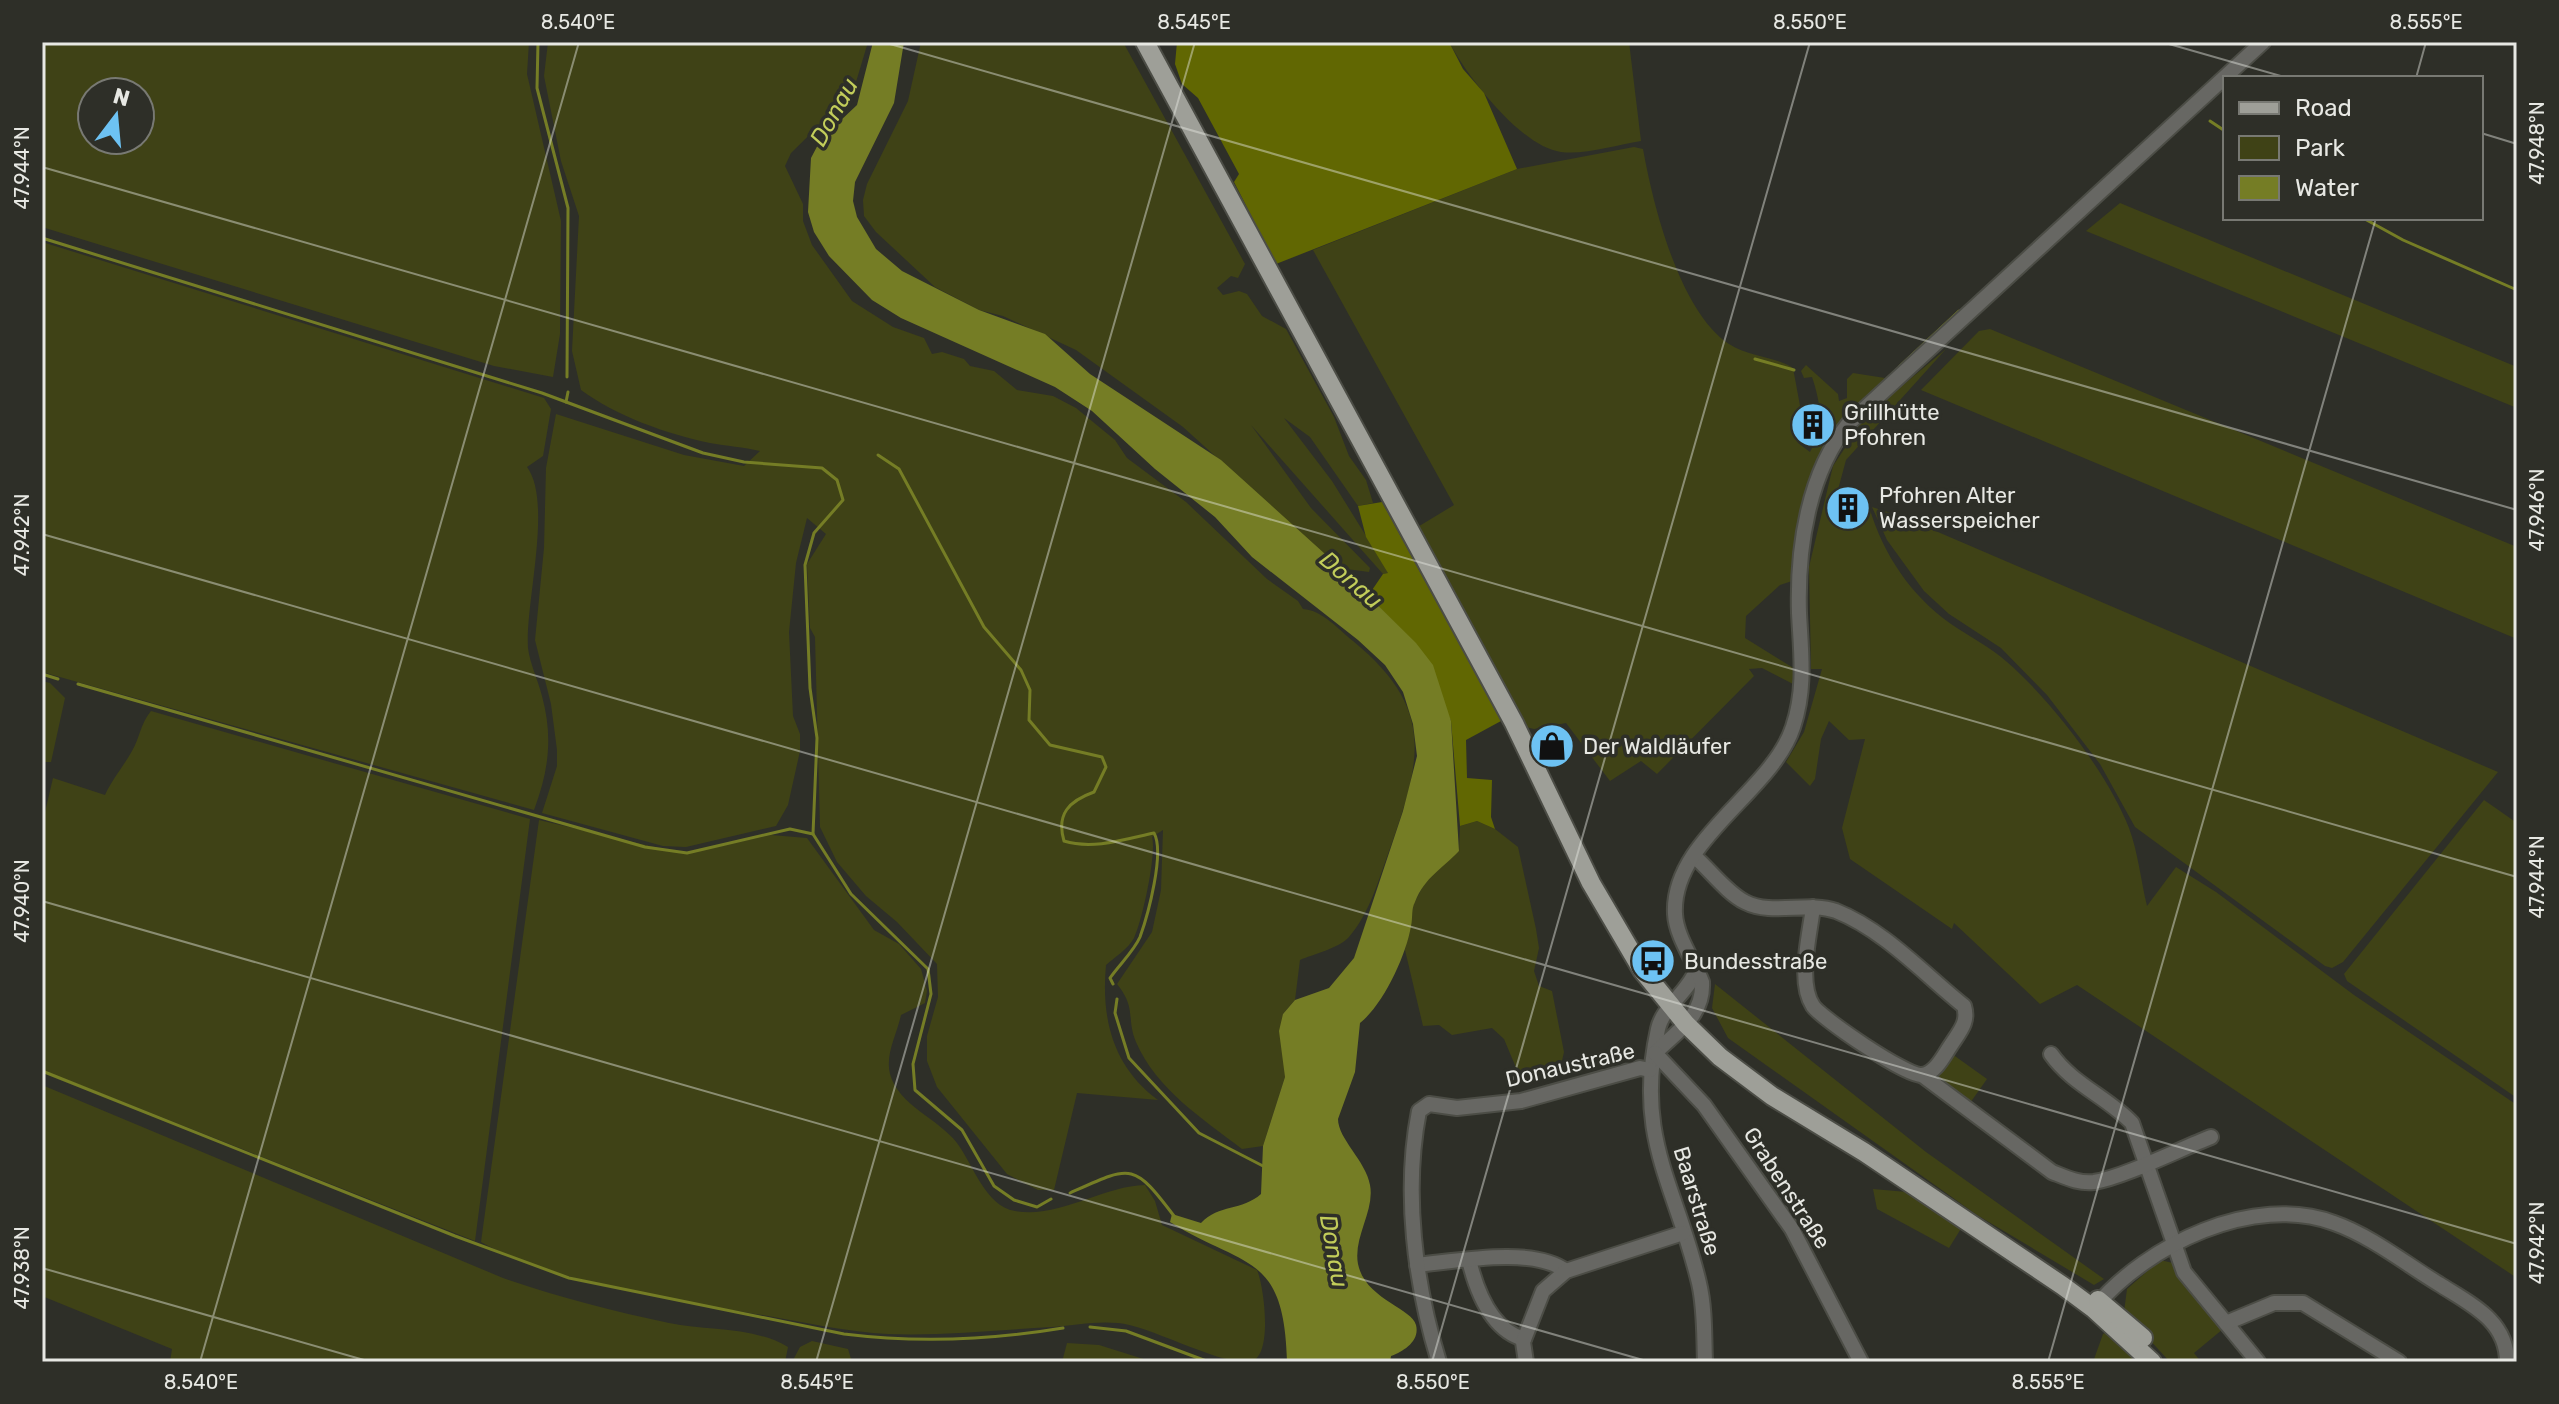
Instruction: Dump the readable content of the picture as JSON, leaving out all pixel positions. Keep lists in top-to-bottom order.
{
  "streets": {
    "street": ["Donaustraße", "Grabenstraße", "Baarstraße"]
  },
  "crossings": [
    ["Donaustraße", "Baarstraße"],
    ["Grabenstraße", "Baarstraße"]
  ],
  "water": ["Donau"],
  "places": {
    "building": ["Grillhütte Pfohren", "Pfohren Alter Wasserspeicher"],
    "shop": ["Der Waldläufer"],
    "bus stop": ["Bundesstraße"]
  },
  "legend": ["Road", "Park", "Water"],
  "north": "top",
  "coordinates": [
    "8.540°E",
    "8.545°E",
    "8.550°E",
    "8.555°E",
    "47.948°N",
    "47.944°N",
    "47.946°N",
    "47.942°N",
    "47.940°N",
    "47.938°N"
  ]
}
